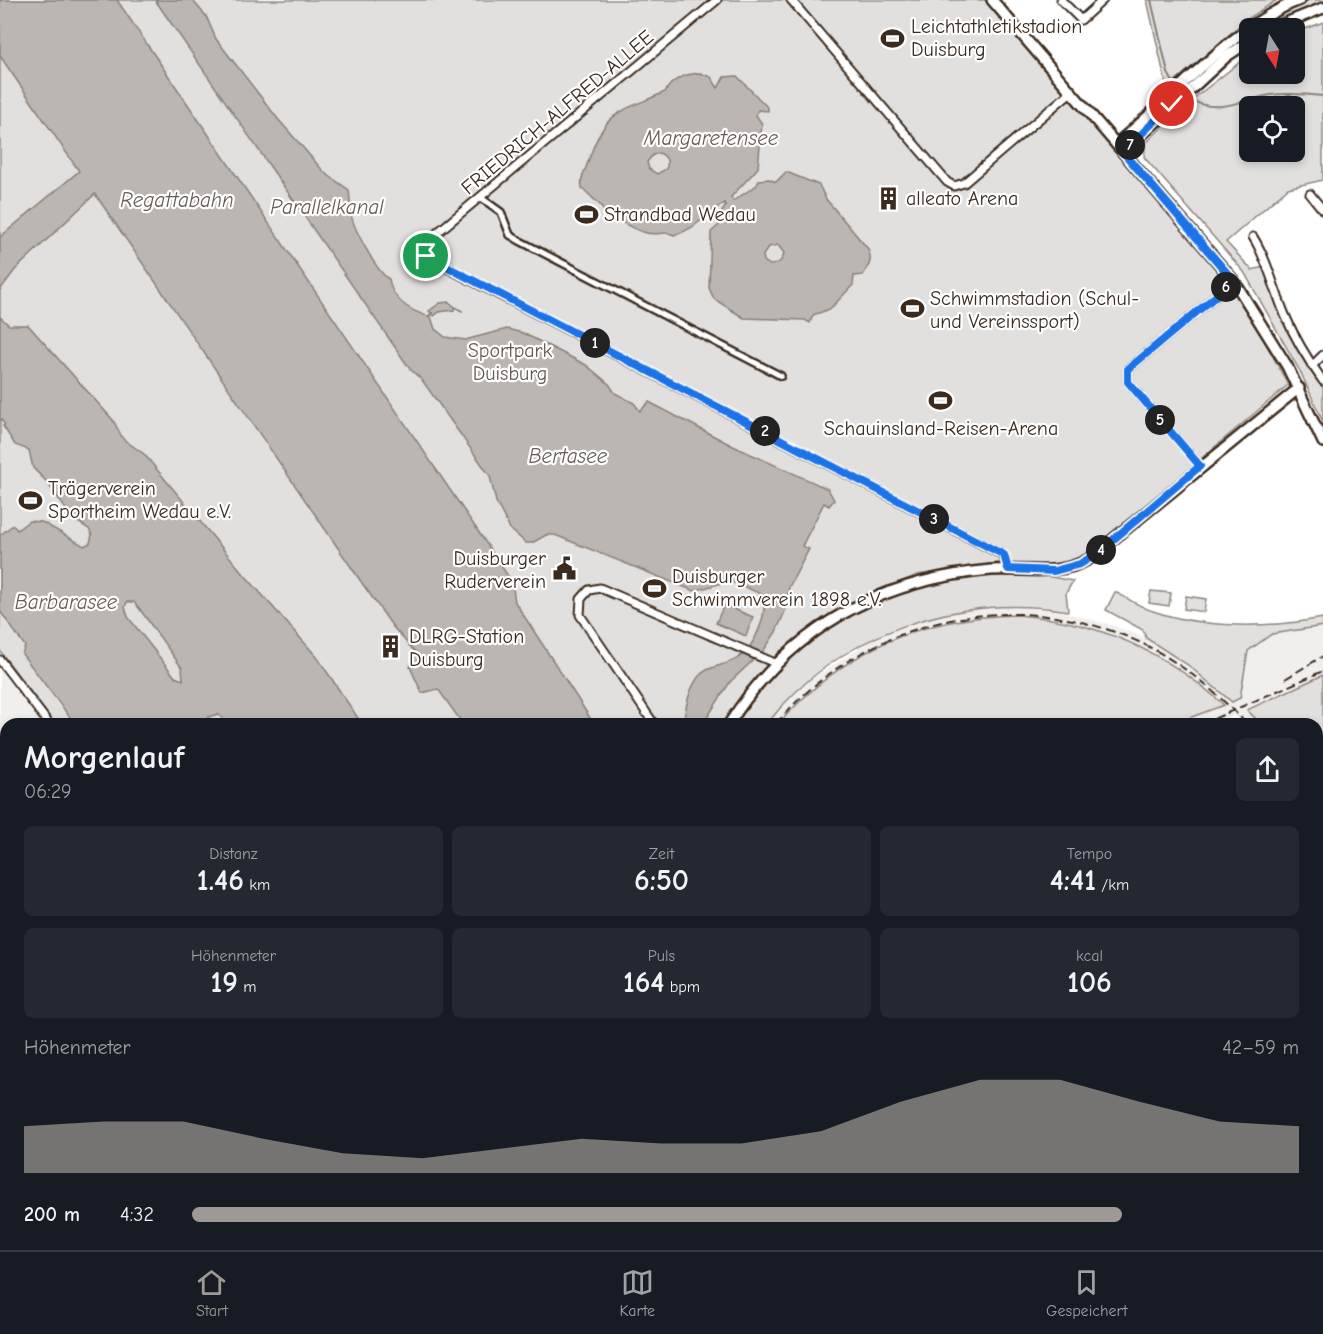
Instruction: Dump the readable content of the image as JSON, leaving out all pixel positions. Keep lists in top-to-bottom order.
{
  "streets": {
    "street": ["FRIEDRICH-ALFRED-ALLEE"]
  },
  "water": [
    "Margaretensee",
    "Regattabahn",
    "Parallelkanal",
    "Bertasee",
    "Barbarasee"
  ],
  "parks": ["Sportpark Duisburg"],
  "places": {
    "sports": [
      "Leichtathletikstadion Duisburg",
      "Strandbad Wedau",
      "Schwimmstadion (Schul- und Vereinssport)",
      "Schauinsland-Reisen-Arena",
      "Trägerverein Sportheim Wedau e.V.",
      "Duisburger Schwimmverein 1898 e.V."
    ],
    "building": ["alleato Arena", "DLRG-Station Duisburg"],
    "public building": ["Duisburger Ruderverein"]
  },
  "north": "bottom",
  "page": {
    "pins": [
      "7",
      "6",
      "1",
      "5",
      "2",
      "3",
      "4"
    ],
    "heading": ["Morgenlauf", "06:29"],
    "stats": [
      ["Distanz", "1.46 km"],
      ["Zeit", "6:50"],
      ["Tempo", "4:41 /km"],
      ["Höhenmeter", "19 m"],
      ["Puls", "164 bpm"],
      ["kcal", "106"]
    ],
    "chart": ["Höhenmeter", "42–59 m"],
    "list": [
      {
        "name": "200 m",
        "note": "4:32"
      }
    ],
    "tabs": ["Start", "Karte", "Gespeichert"]
  }
}
